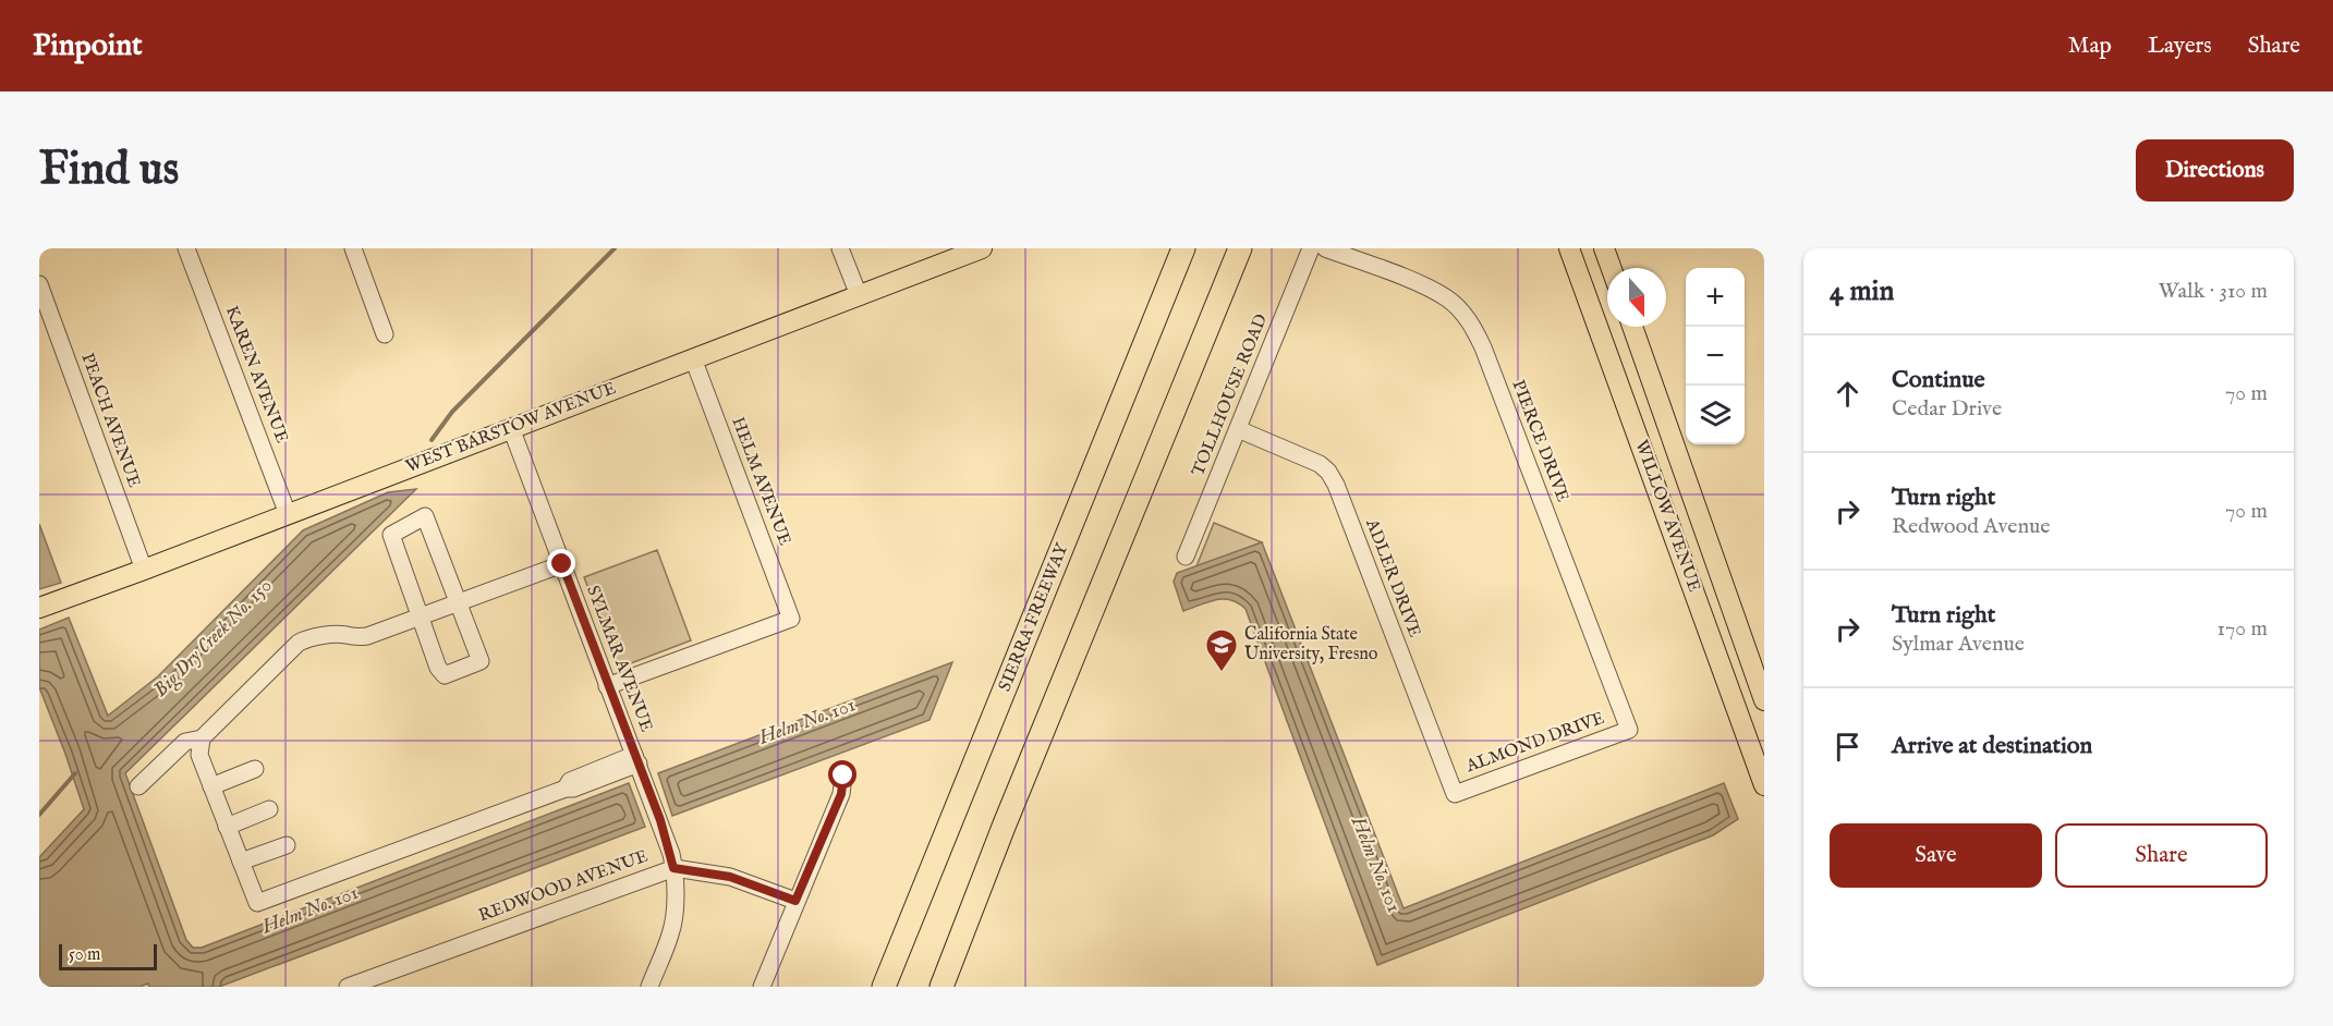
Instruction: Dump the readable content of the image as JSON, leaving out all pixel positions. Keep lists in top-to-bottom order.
{
  "streets": {
    "highway": ["SIERRA FREEWAY"],
    "main road": ["WEST BARSTOW AVENUE", "WILLOW AVENUE"],
    "street": [
      "KAREN AVENUE",
      "TOLLHOUSE ROAD",
      "PEACH AVENUE",
      "PIERCE DRIVE",
      "HELM AVENUE",
      "ADLER DRIVE",
      "SYLMAR AVENUE",
      "ALMOND DRIVE",
      "REDWOOD AVENUE"
    ]
  },
  "crossings": [
    ["KAREN AVENUE", "WEST BARSTOW AVENUE"],
    ["TOLLHOUSE ROAD", "ADLER DRIVE"],
    ["PEACH AVENUE", "WEST BARSTOW AVENUE"],
    ["WEST BARSTOW AVENUE", "HELM AVENUE"],
    ["WEST BARSTOW AVENUE", "SYLMAR AVENUE"],
    ["PIERCE DRIVE", "ALMOND DRIVE"],
    ["HELM AVENUE", "SYLMAR AVENUE"],
    ["ADLER DRIVE", "ALMOND DRIVE"],
    ["SYLMAR AVENUE", "REDWOOD AVENUE"]
  ],
  "water": ["Big Dry Creek No. 150", "Helm No. 101"],
  "places": {
    "school or university": ["California State University, Fresno"]
  },
  "scale_bar": "50 m",
  "north": "bottom",
  "page": {
    "header": "Pinpoint",
    "nav": ["Map", "Layers", "Share"],
    "buttons": [
      "Directions",
      ["Save", "Share"]
    ],
    "title": "Find us",
    "heading": ["4 min", "Walk · 310 m"],
    "map_buttons": ["+", "−"],
    "list": [
      ["Continue", "Cedar Drive", "70 m"],
      ["Turn right", "Redwood Avenue", "70 m"],
      ["Turn right", "Sylmar Avenue", "170 m"],
      "Arrive at destination"
    ],
    "scale": "50 m"
  }
}
